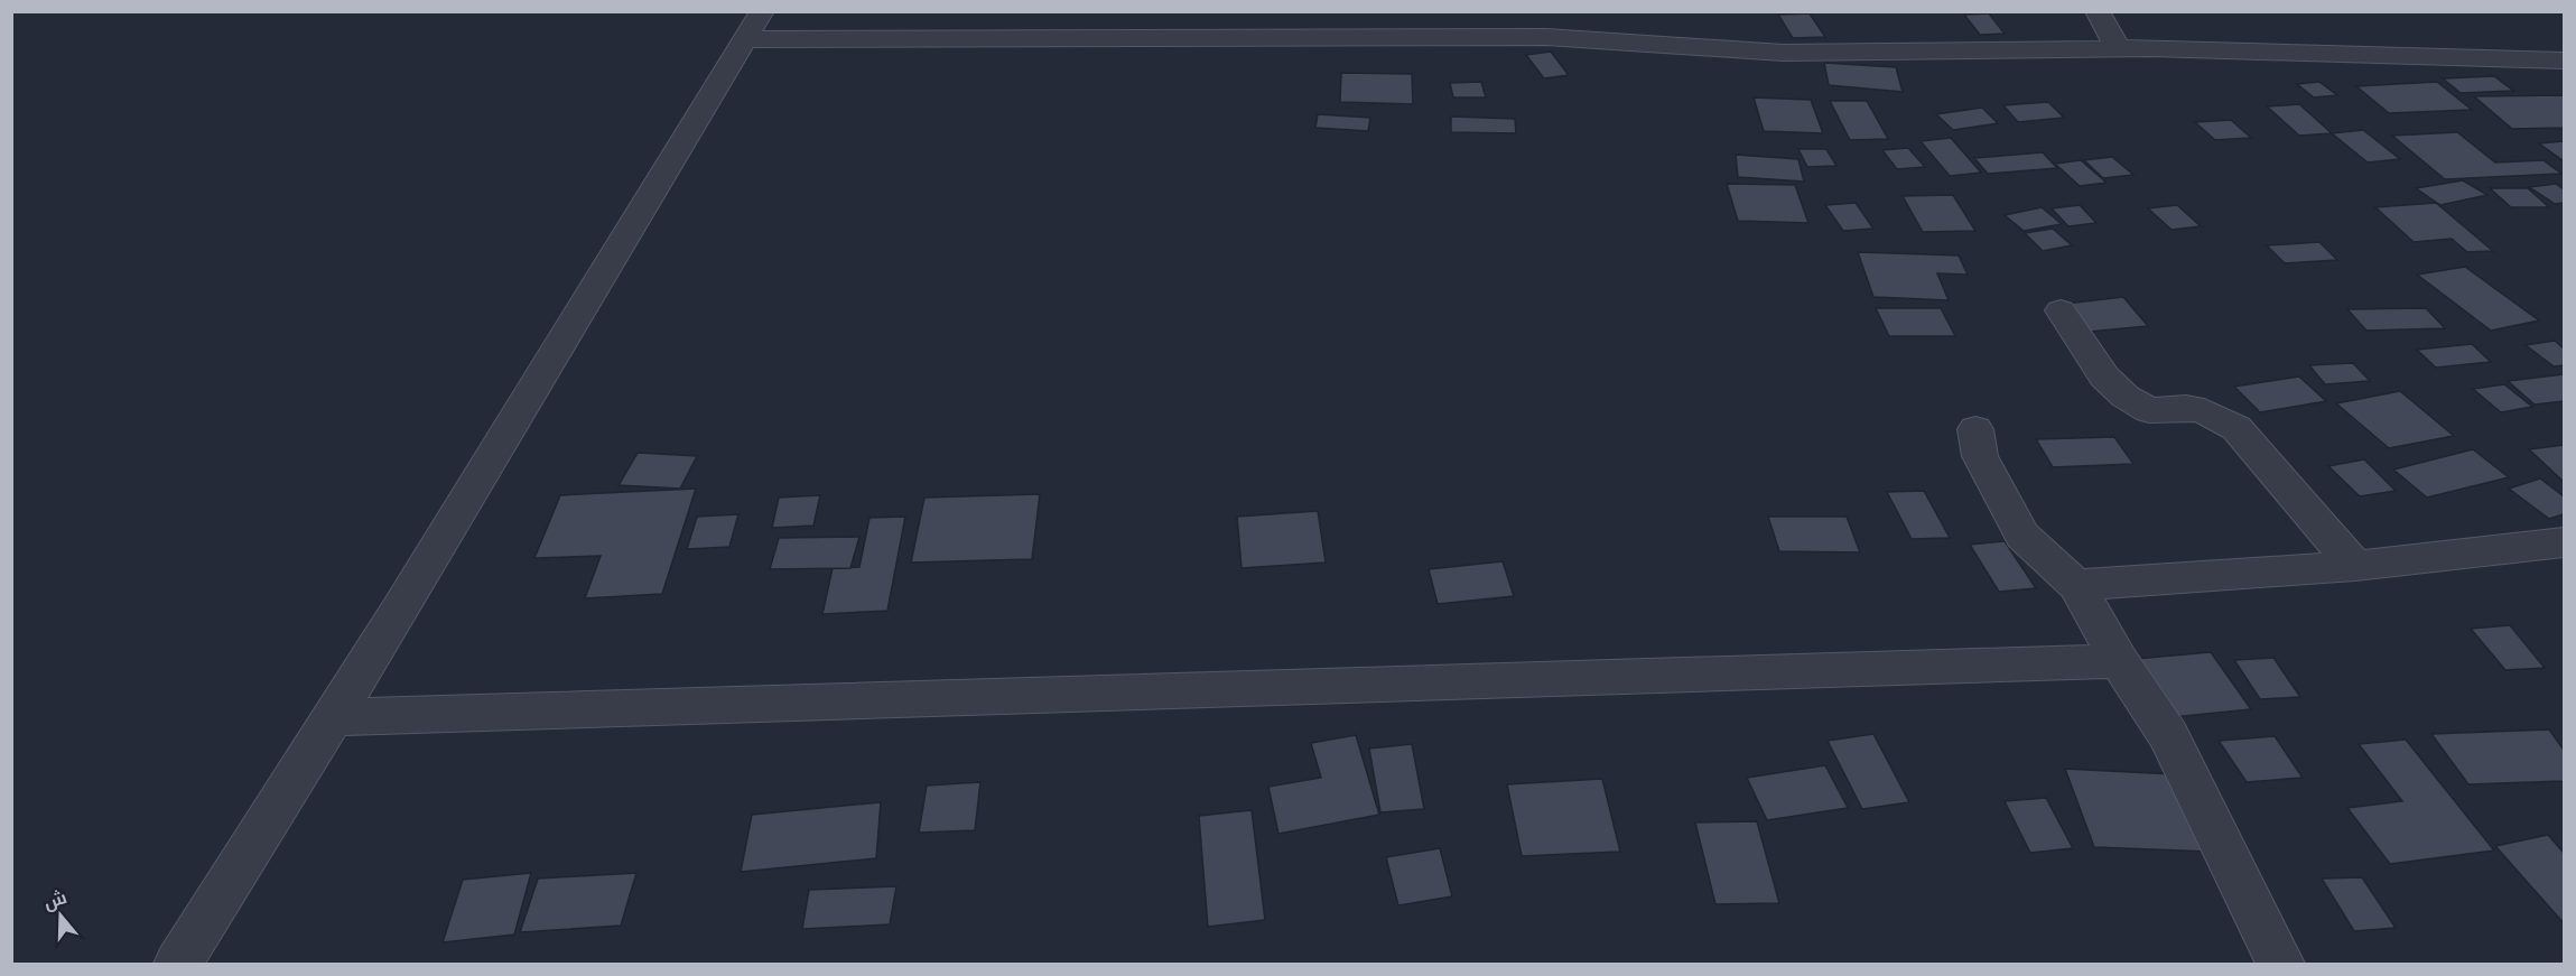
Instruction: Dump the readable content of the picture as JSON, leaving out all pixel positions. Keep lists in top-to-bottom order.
{
  "north": "top"
}
